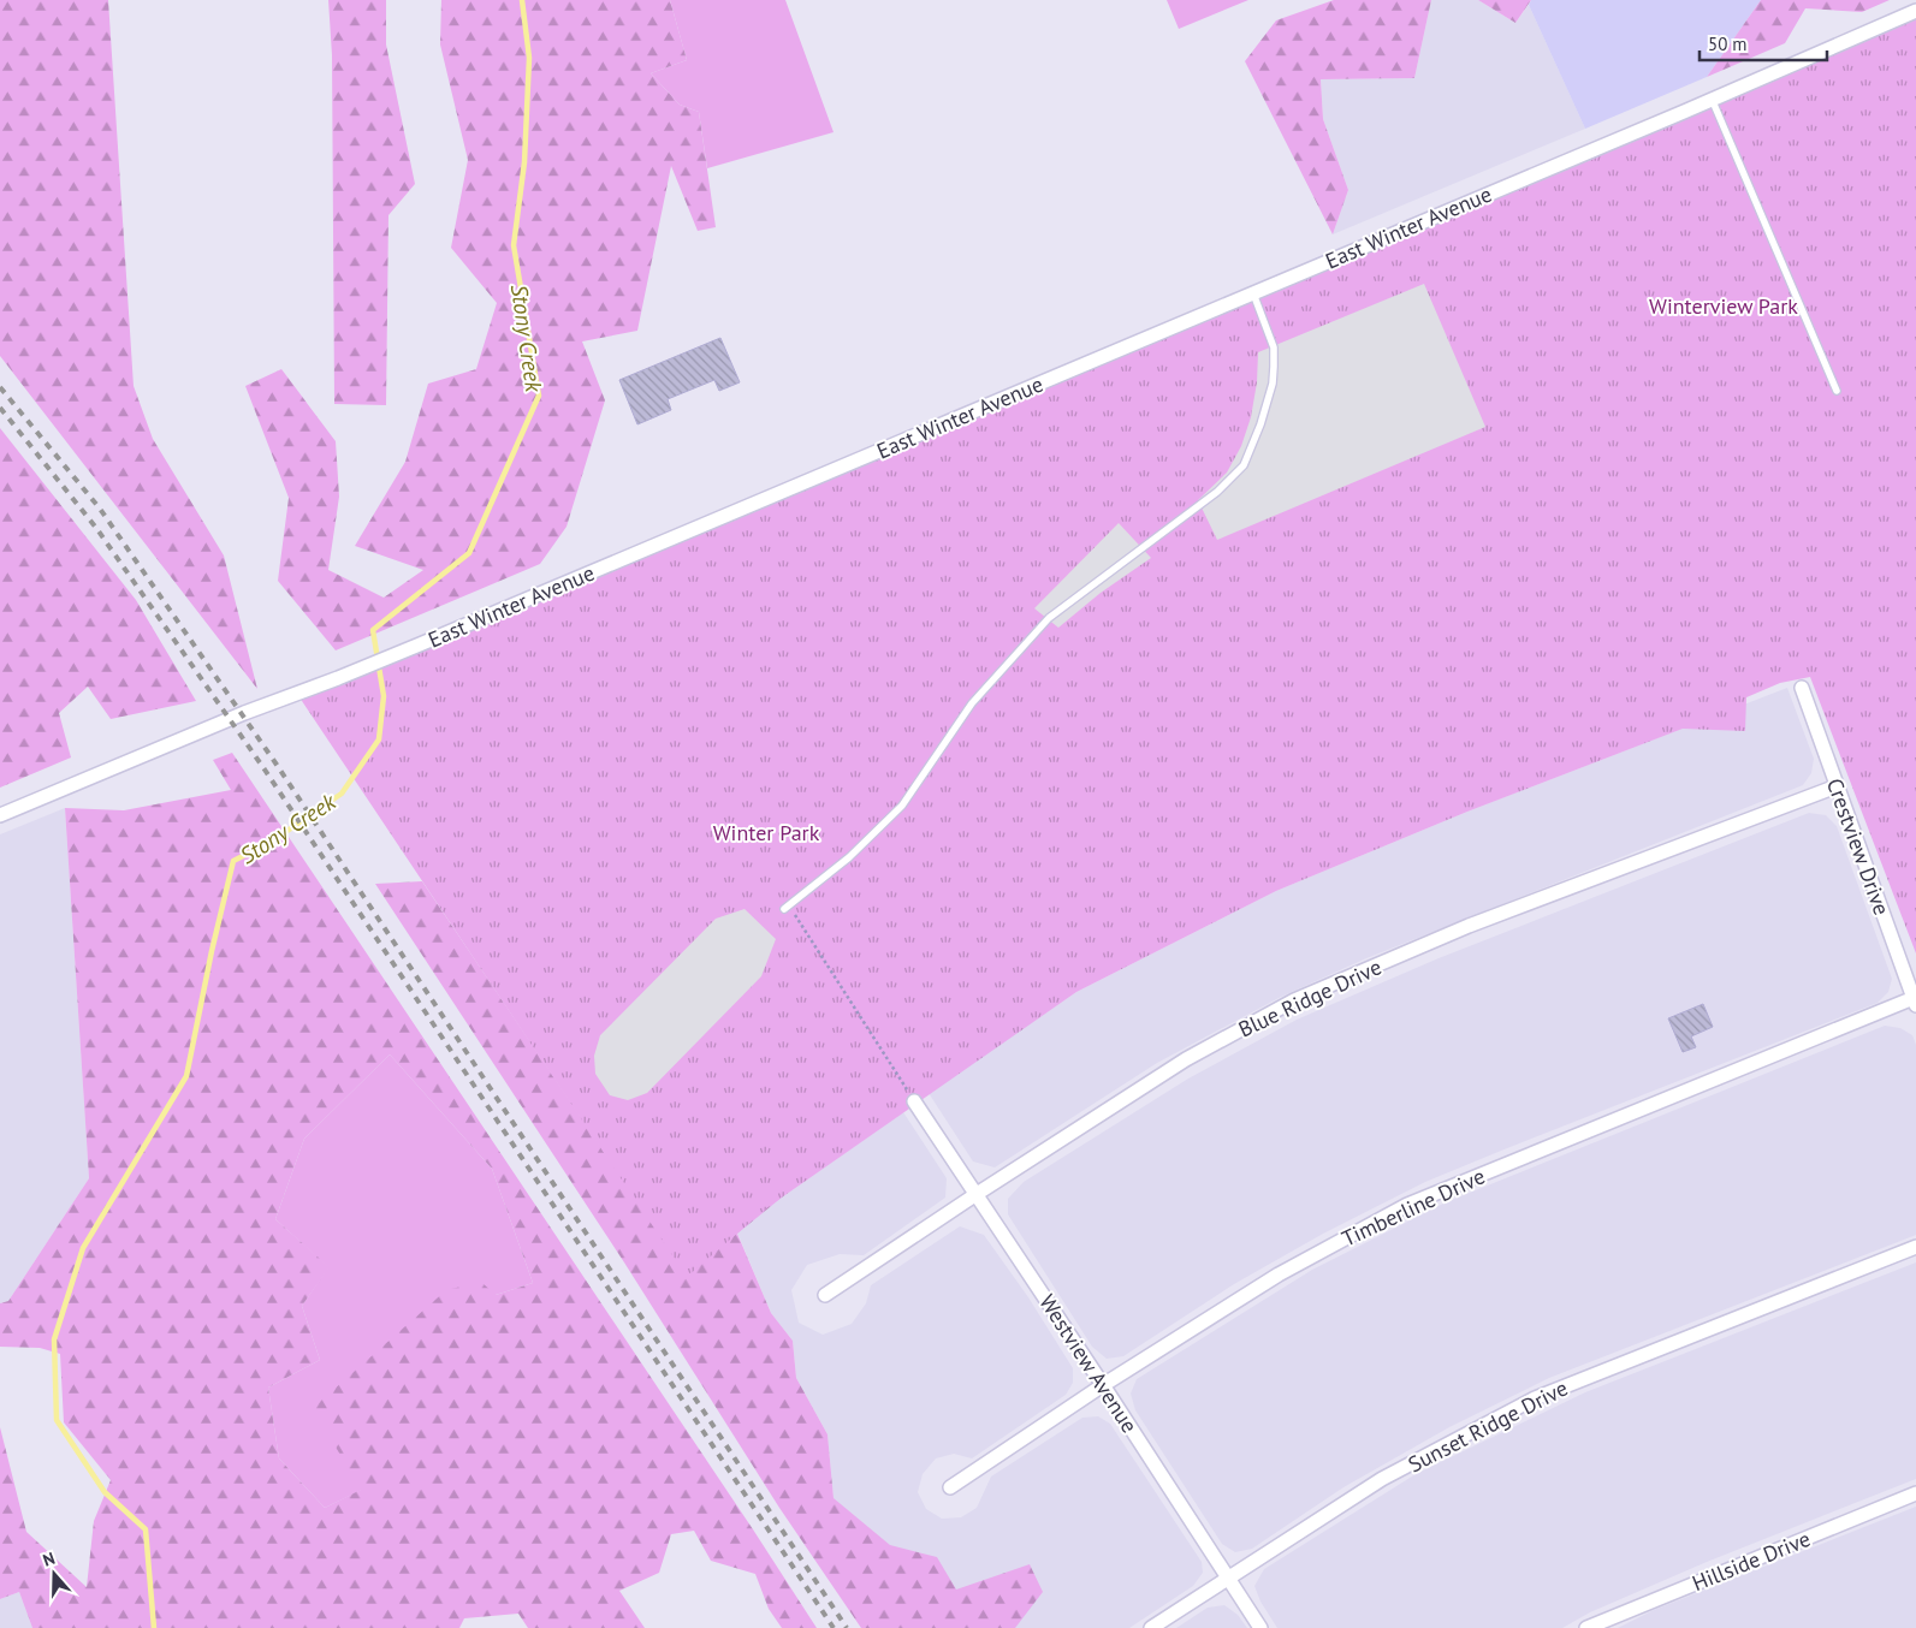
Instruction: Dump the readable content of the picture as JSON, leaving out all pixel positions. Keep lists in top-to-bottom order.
{
  "streets": {
    "street": [
      "East Winter Avenue",
      "Crestview Drive",
      "Blue Ridge Drive",
      "Timberline Drive",
      "Westview Avenue",
      "Sunset Ridge Drive",
      "Hillside Drive"
    ]
  },
  "crossings": [
    ["Crestview Drive", "Blue Ridge Drive"],
    ["Crestview Drive", "Timberline Drive"],
    ["Blue Ridge Drive", "Westview Avenue"],
    ["Timberline Drive", "Westview Avenue"],
    ["Westview Avenue", "Sunset Ridge Drive"]
  ],
  "water": ["Stony Creek"],
  "parks": ["Winterview Park", "Winter Park"],
  "scale_bar": "50 m",
  "north": "top"
}
